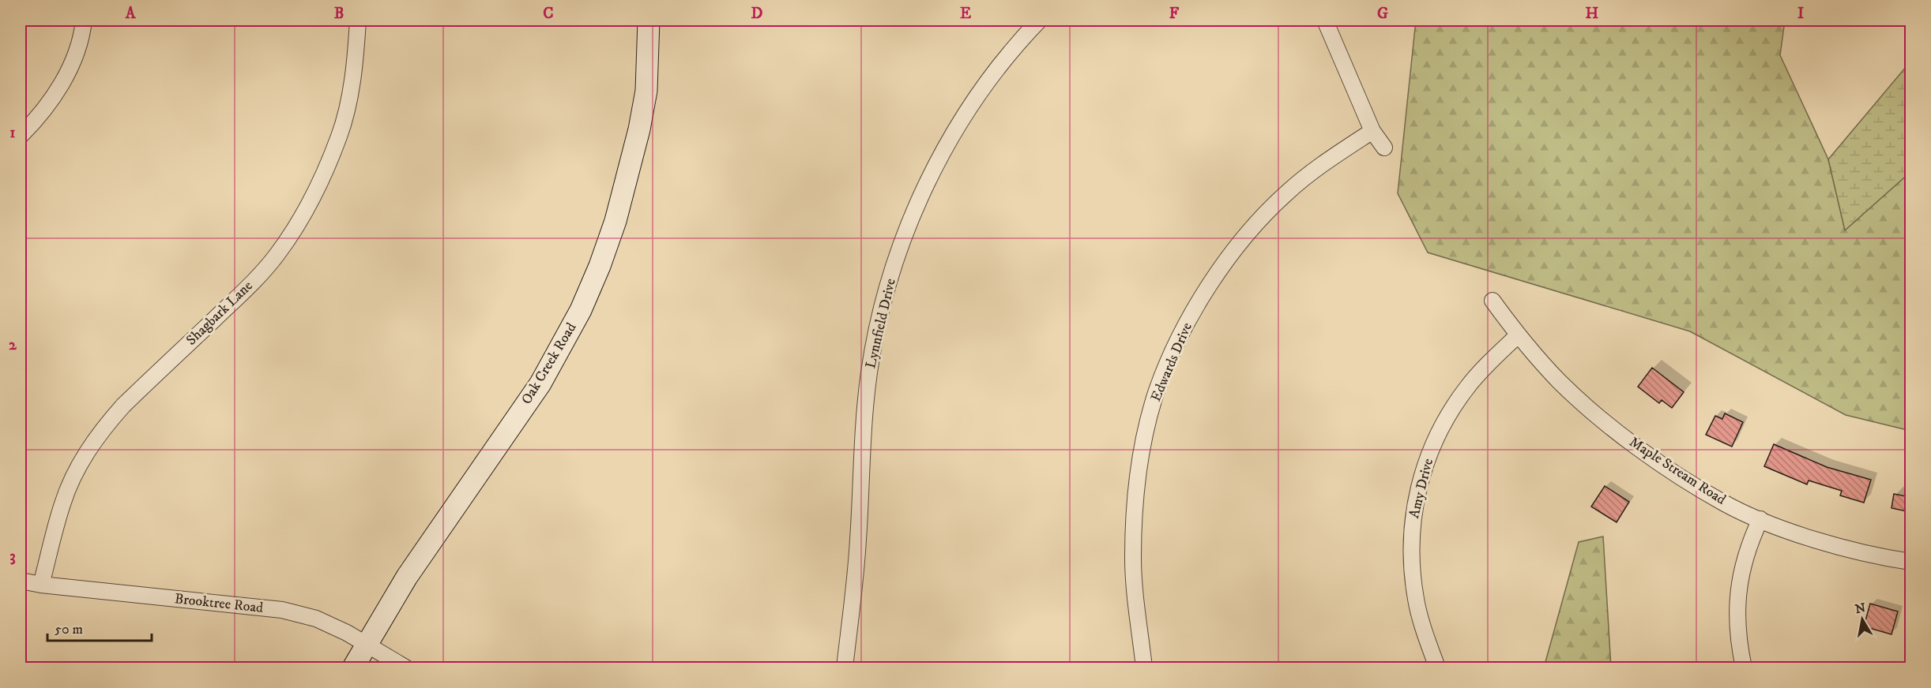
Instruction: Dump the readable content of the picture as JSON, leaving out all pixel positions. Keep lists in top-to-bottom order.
{
  "streets": {
    "street": [
      "Shagbark Lane",
      "Lynnfield Drive",
      "Edwards Drive",
      "Oak Creek Road",
      "Maple Stream Road",
      "Amy Drive",
      "Brooktree Road"
    ]
  },
  "crossings": [
    ["Shagbark Lane", "Brooktree Road"],
    ["Oak Creek Road", "Brooktree Road"],
    ["Maple Stream Road", "Amy Drive"]
  ],
  "scale_bar": "50 m",
  "north": "top",
  "grid": {
    "columns": [
      "A",
      "B",
      "C",
      "D",
      "E",
      "F",
      "G",
      "H",
      "I"
    ],
    "rows": ["1", "2", "3"]
  }
}
